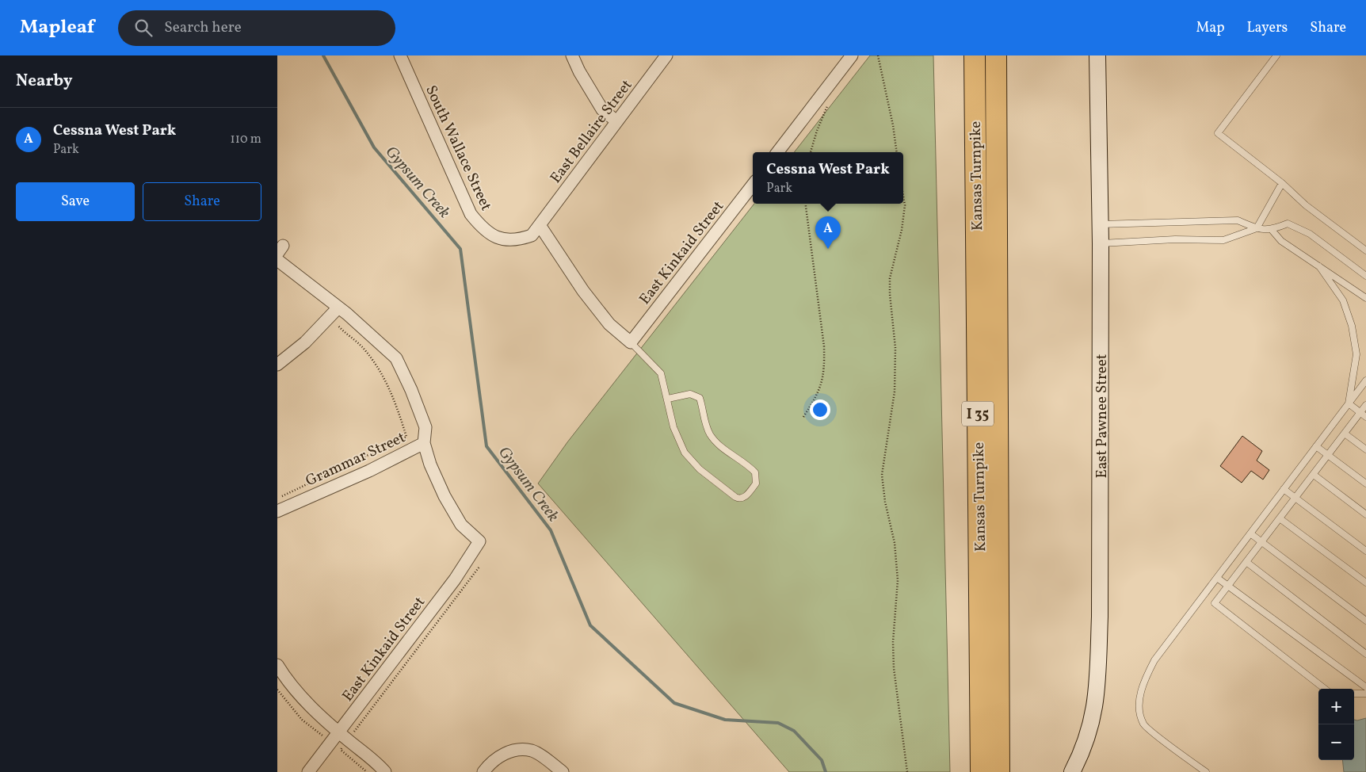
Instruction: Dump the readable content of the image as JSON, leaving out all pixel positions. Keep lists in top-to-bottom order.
{
  "streets": {
    "highway": ["Kansas Turnpike", "I 35"],
    "main road": ["East Pawnee Street"],
    "street": [
      "East Bellaire Street",
      "South Wallace Street",
      "East Kinkaid Street",
      "Grammar Street"
    ]
  },
  "crossings": [
    ["East Bellaire Street", "South Wallace Street"],
    ["East Kinkaid Street", "Grammar Street"]
  ],
  "water": ["Gypsum Creek"],
  "page": {
    "header": "Mapleaf",
    "search": "Search here",
    "nav": ["Map", "Layers", "Share"],
    "heading": "Nearby",
    "list": [
      {
        "mark": "A",
        "name": "Cessna West Park",
        "note": "Park",
        "value": "110 m"
      }
    ],
    "popup": ["Cessna West Park", "Park"],
    "buttons": ["Save", "Share"],
    "pins": "A",
    "map_buttons": ["+", "−"]
  }
}
